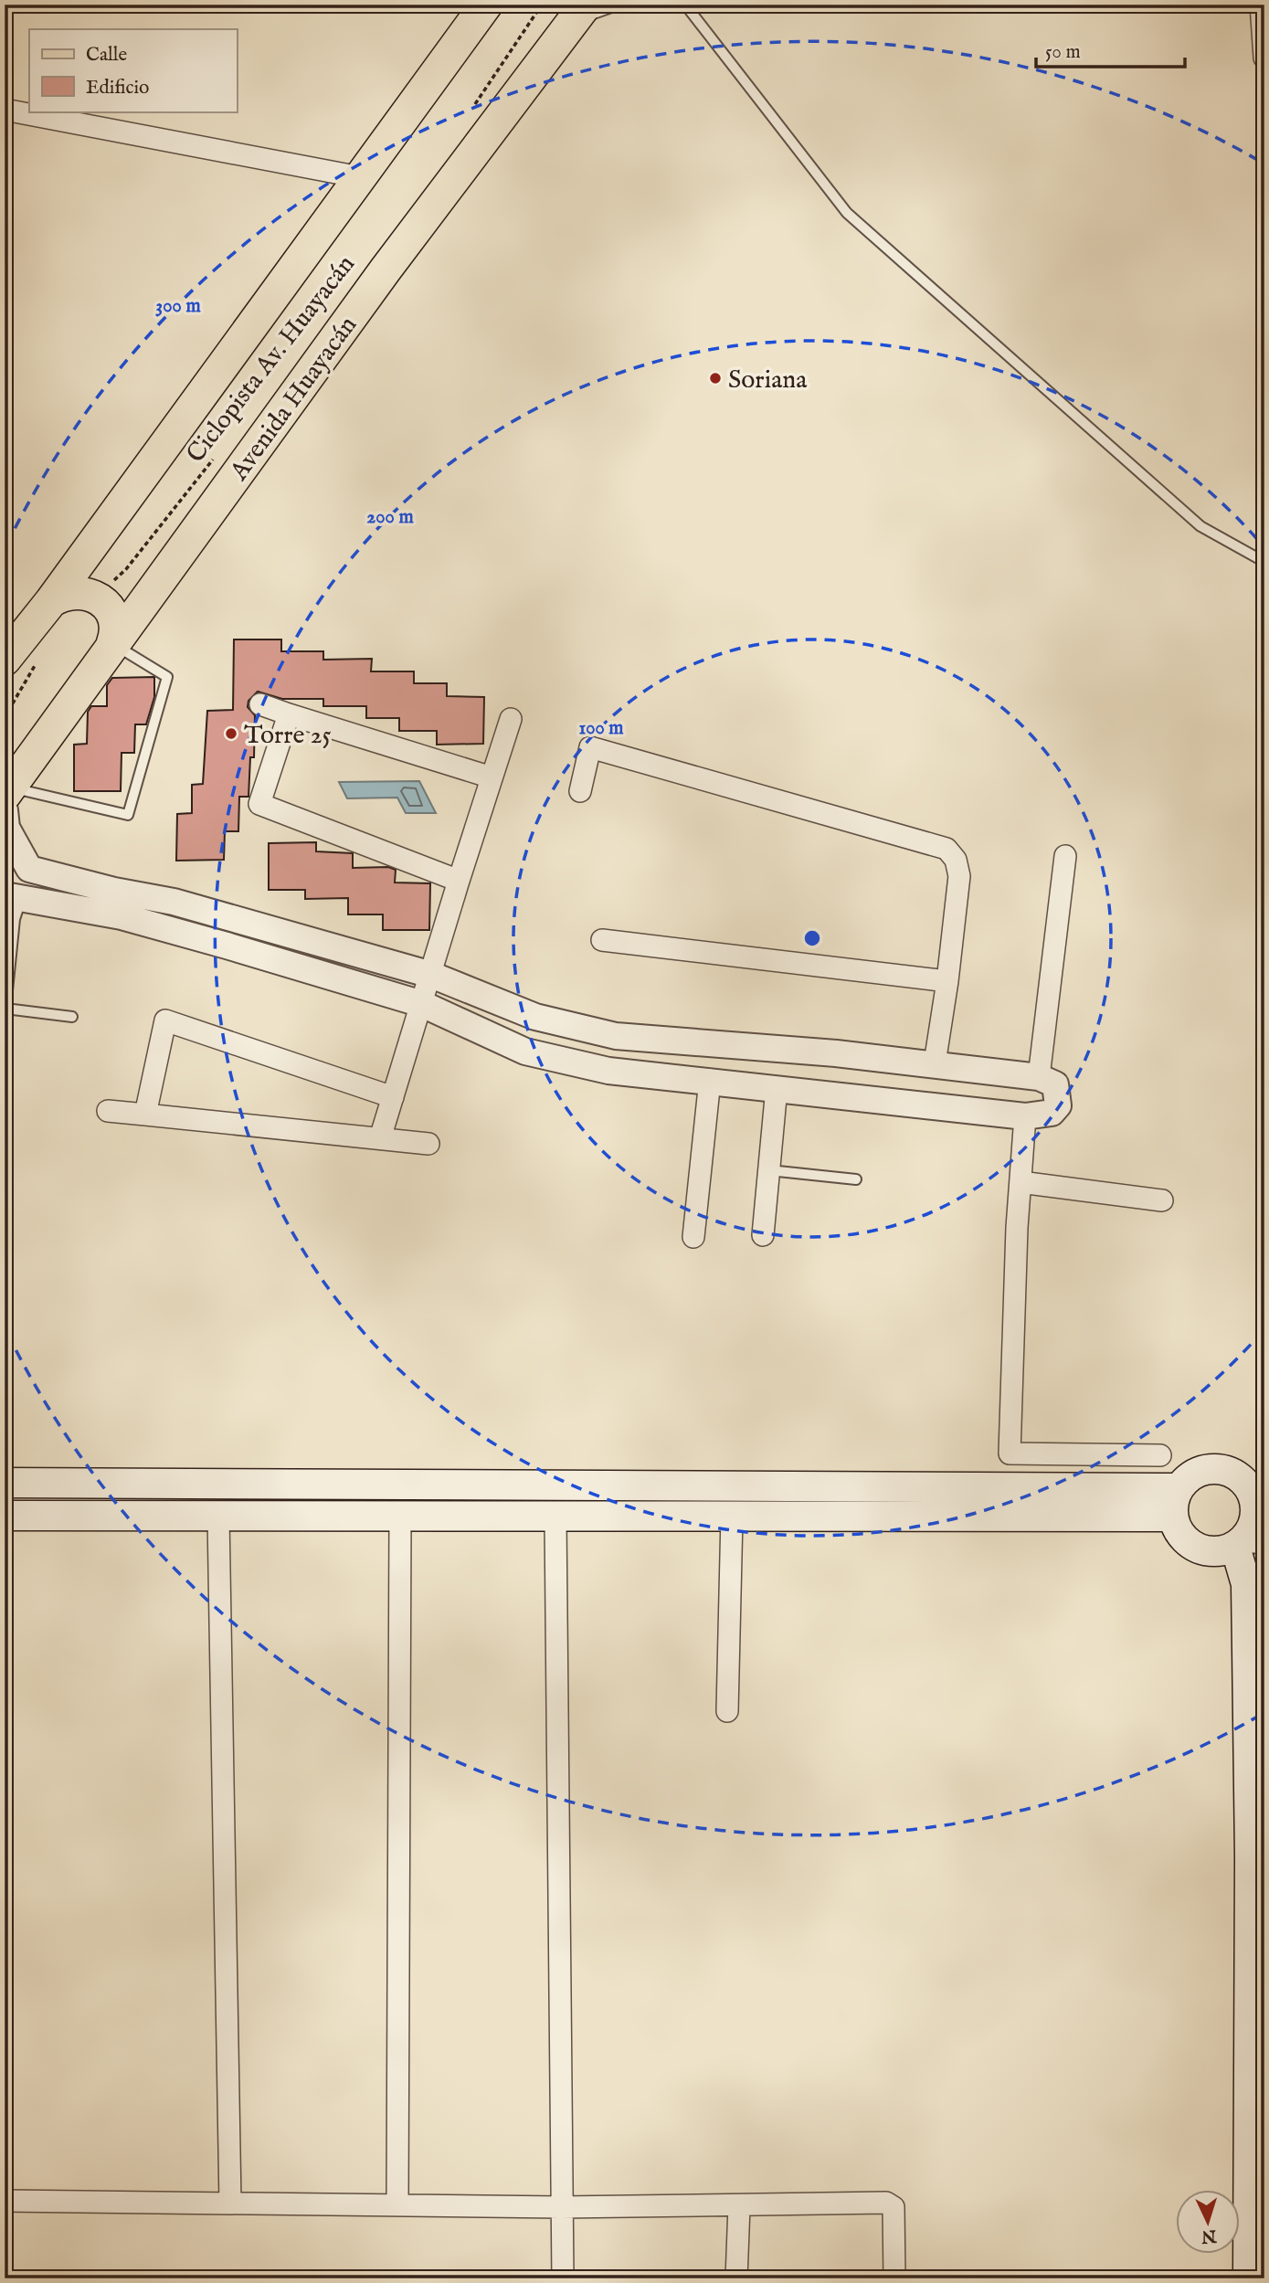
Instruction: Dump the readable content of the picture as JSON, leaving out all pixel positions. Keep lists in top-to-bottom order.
{
  "streets": {
    "main road": ["Avenida Huayacán"],
    "path": ["Ciclopista Av. Huayacán"]
  },
  "places": ["Soriana", "Torre 25"],
  "legend": ["Calle", "Edificio"],
  "scale_bar": "50 m",
  "north": "bottom",
  "rings": ["300 m", "200 m", "100 m"]
}
